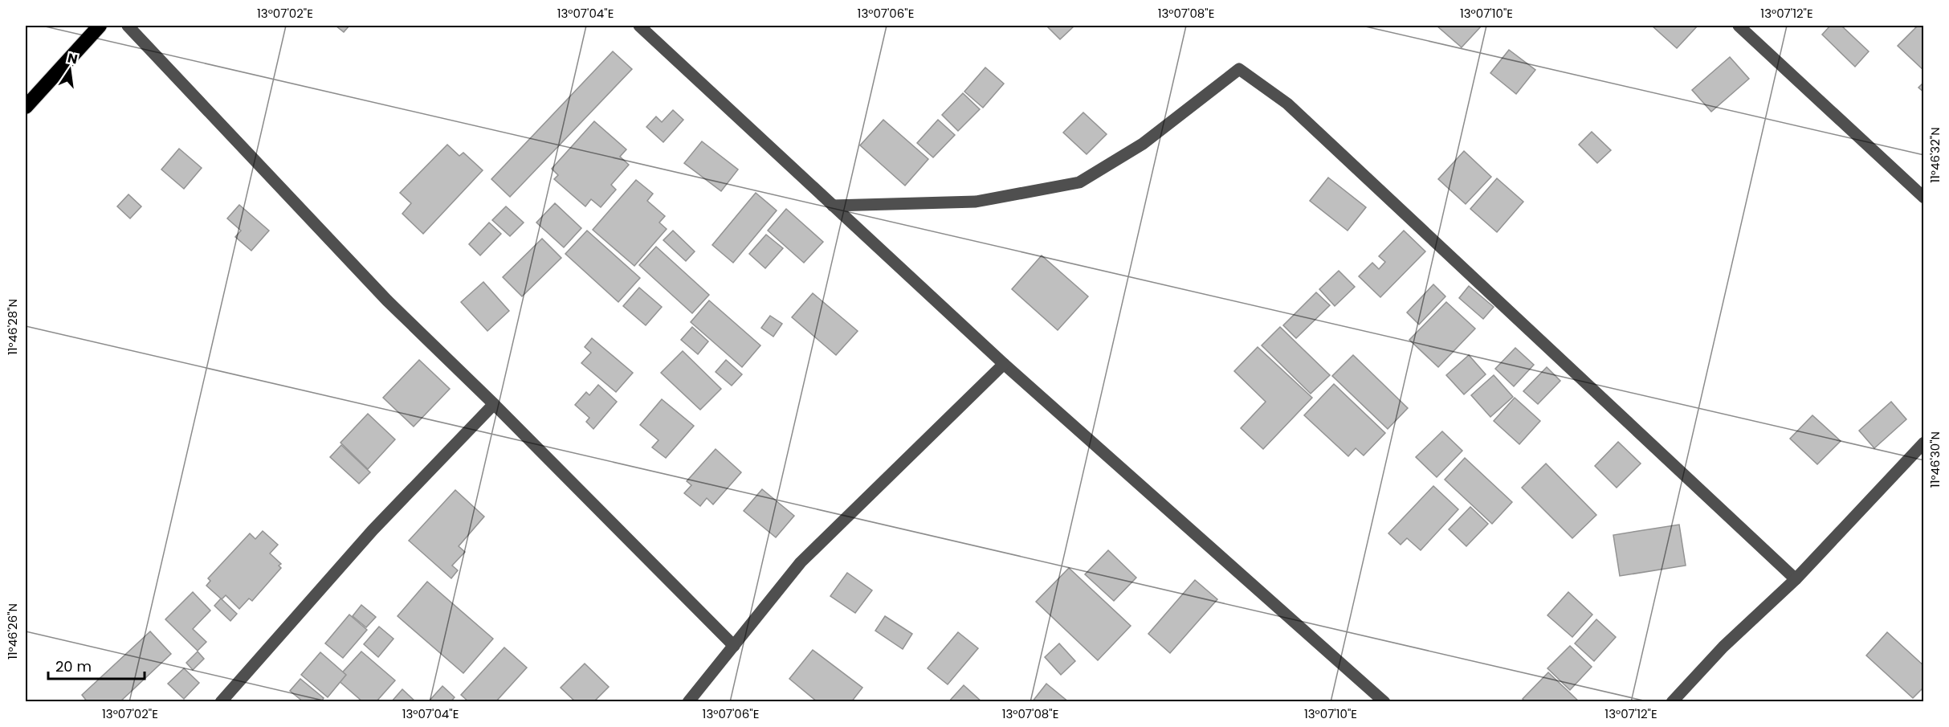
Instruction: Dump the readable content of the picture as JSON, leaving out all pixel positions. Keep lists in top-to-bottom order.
{
  "scale_bar": "20 m",
  "north": "top",
  "coordinates": [
    "13°07'02\"E",
    "13°07'04\"E",
    "13°07'06\"E",
    "13°07'08\"E",
    "13°07'10\"E",
    "13°07'12\"E",
    "11°46'32\"N",
    "11°46'28\"N",
    "11°46'30\"N",
    "11°46'26\"N"
  ]
}
